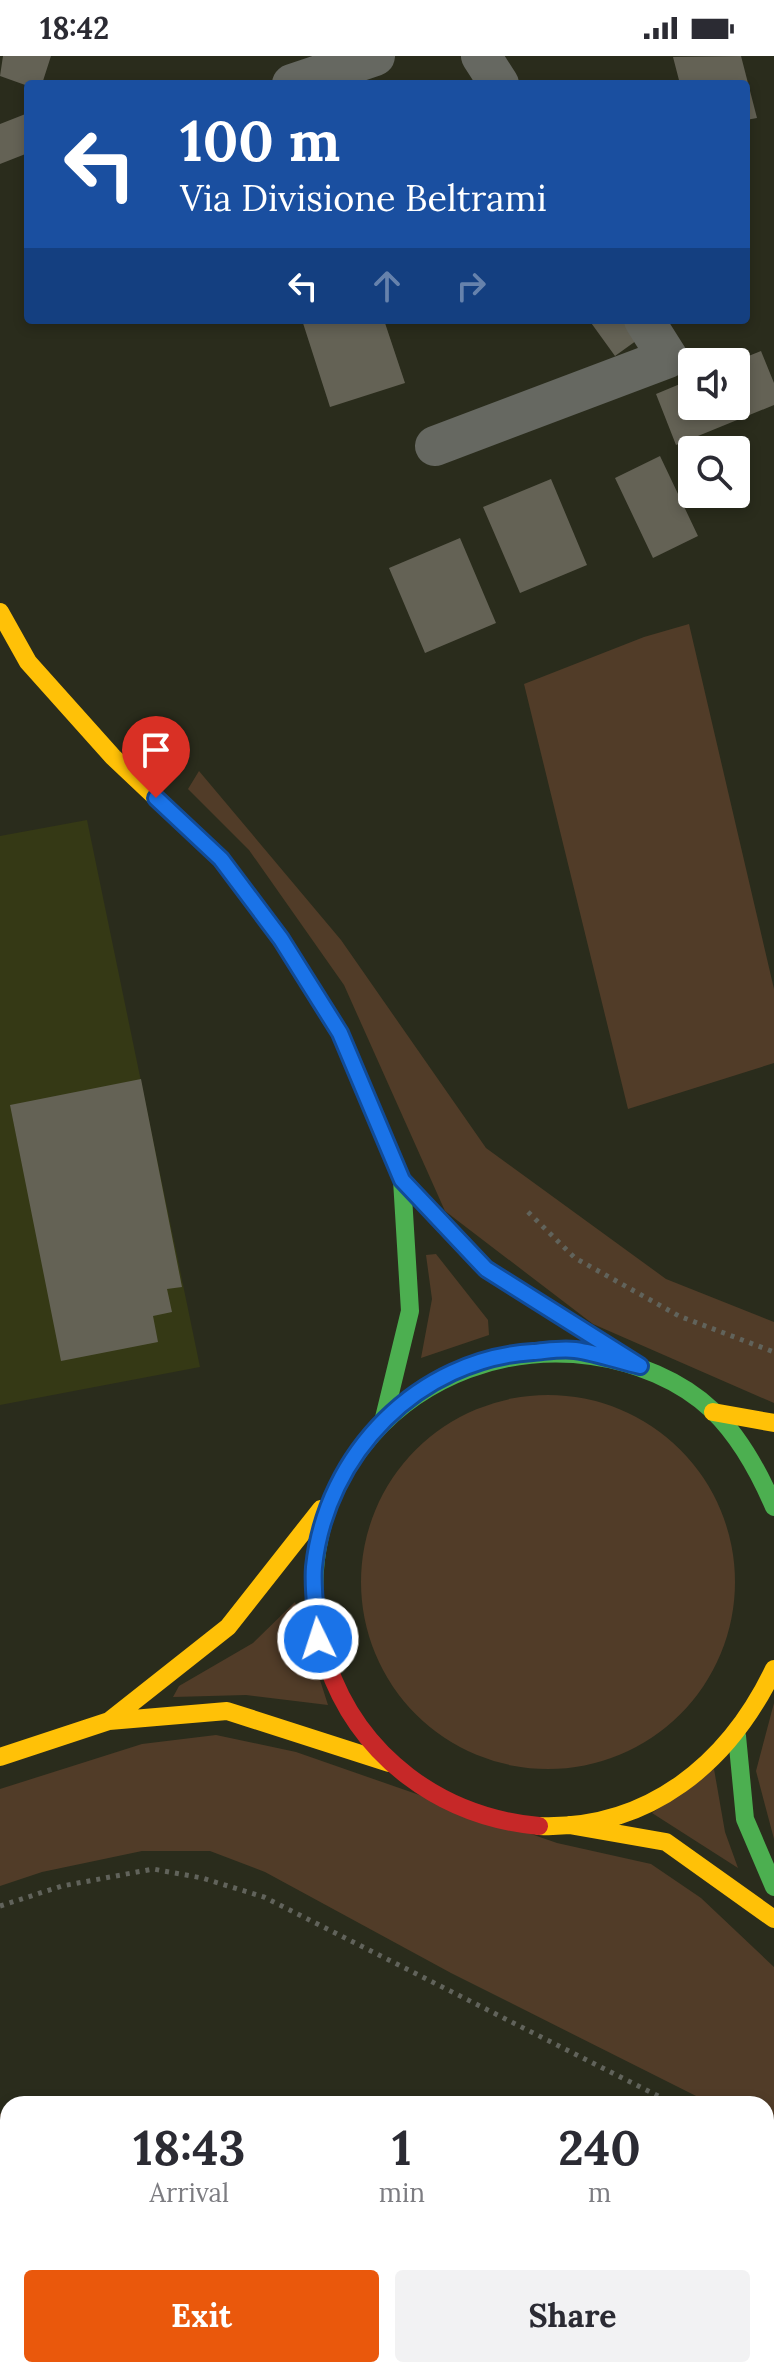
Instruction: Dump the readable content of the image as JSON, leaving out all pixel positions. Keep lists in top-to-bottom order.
{
  "page": {
    "status": "18:42",
    "turn": ["100 m", "Via Divisione Beltrami"],
    "eta": [
      "18:43",
      "Arrival",
      "1",
      "min",
      "240",
      "m"
    ],
    "buttons": ["Exit", "Share"]
  }
}
